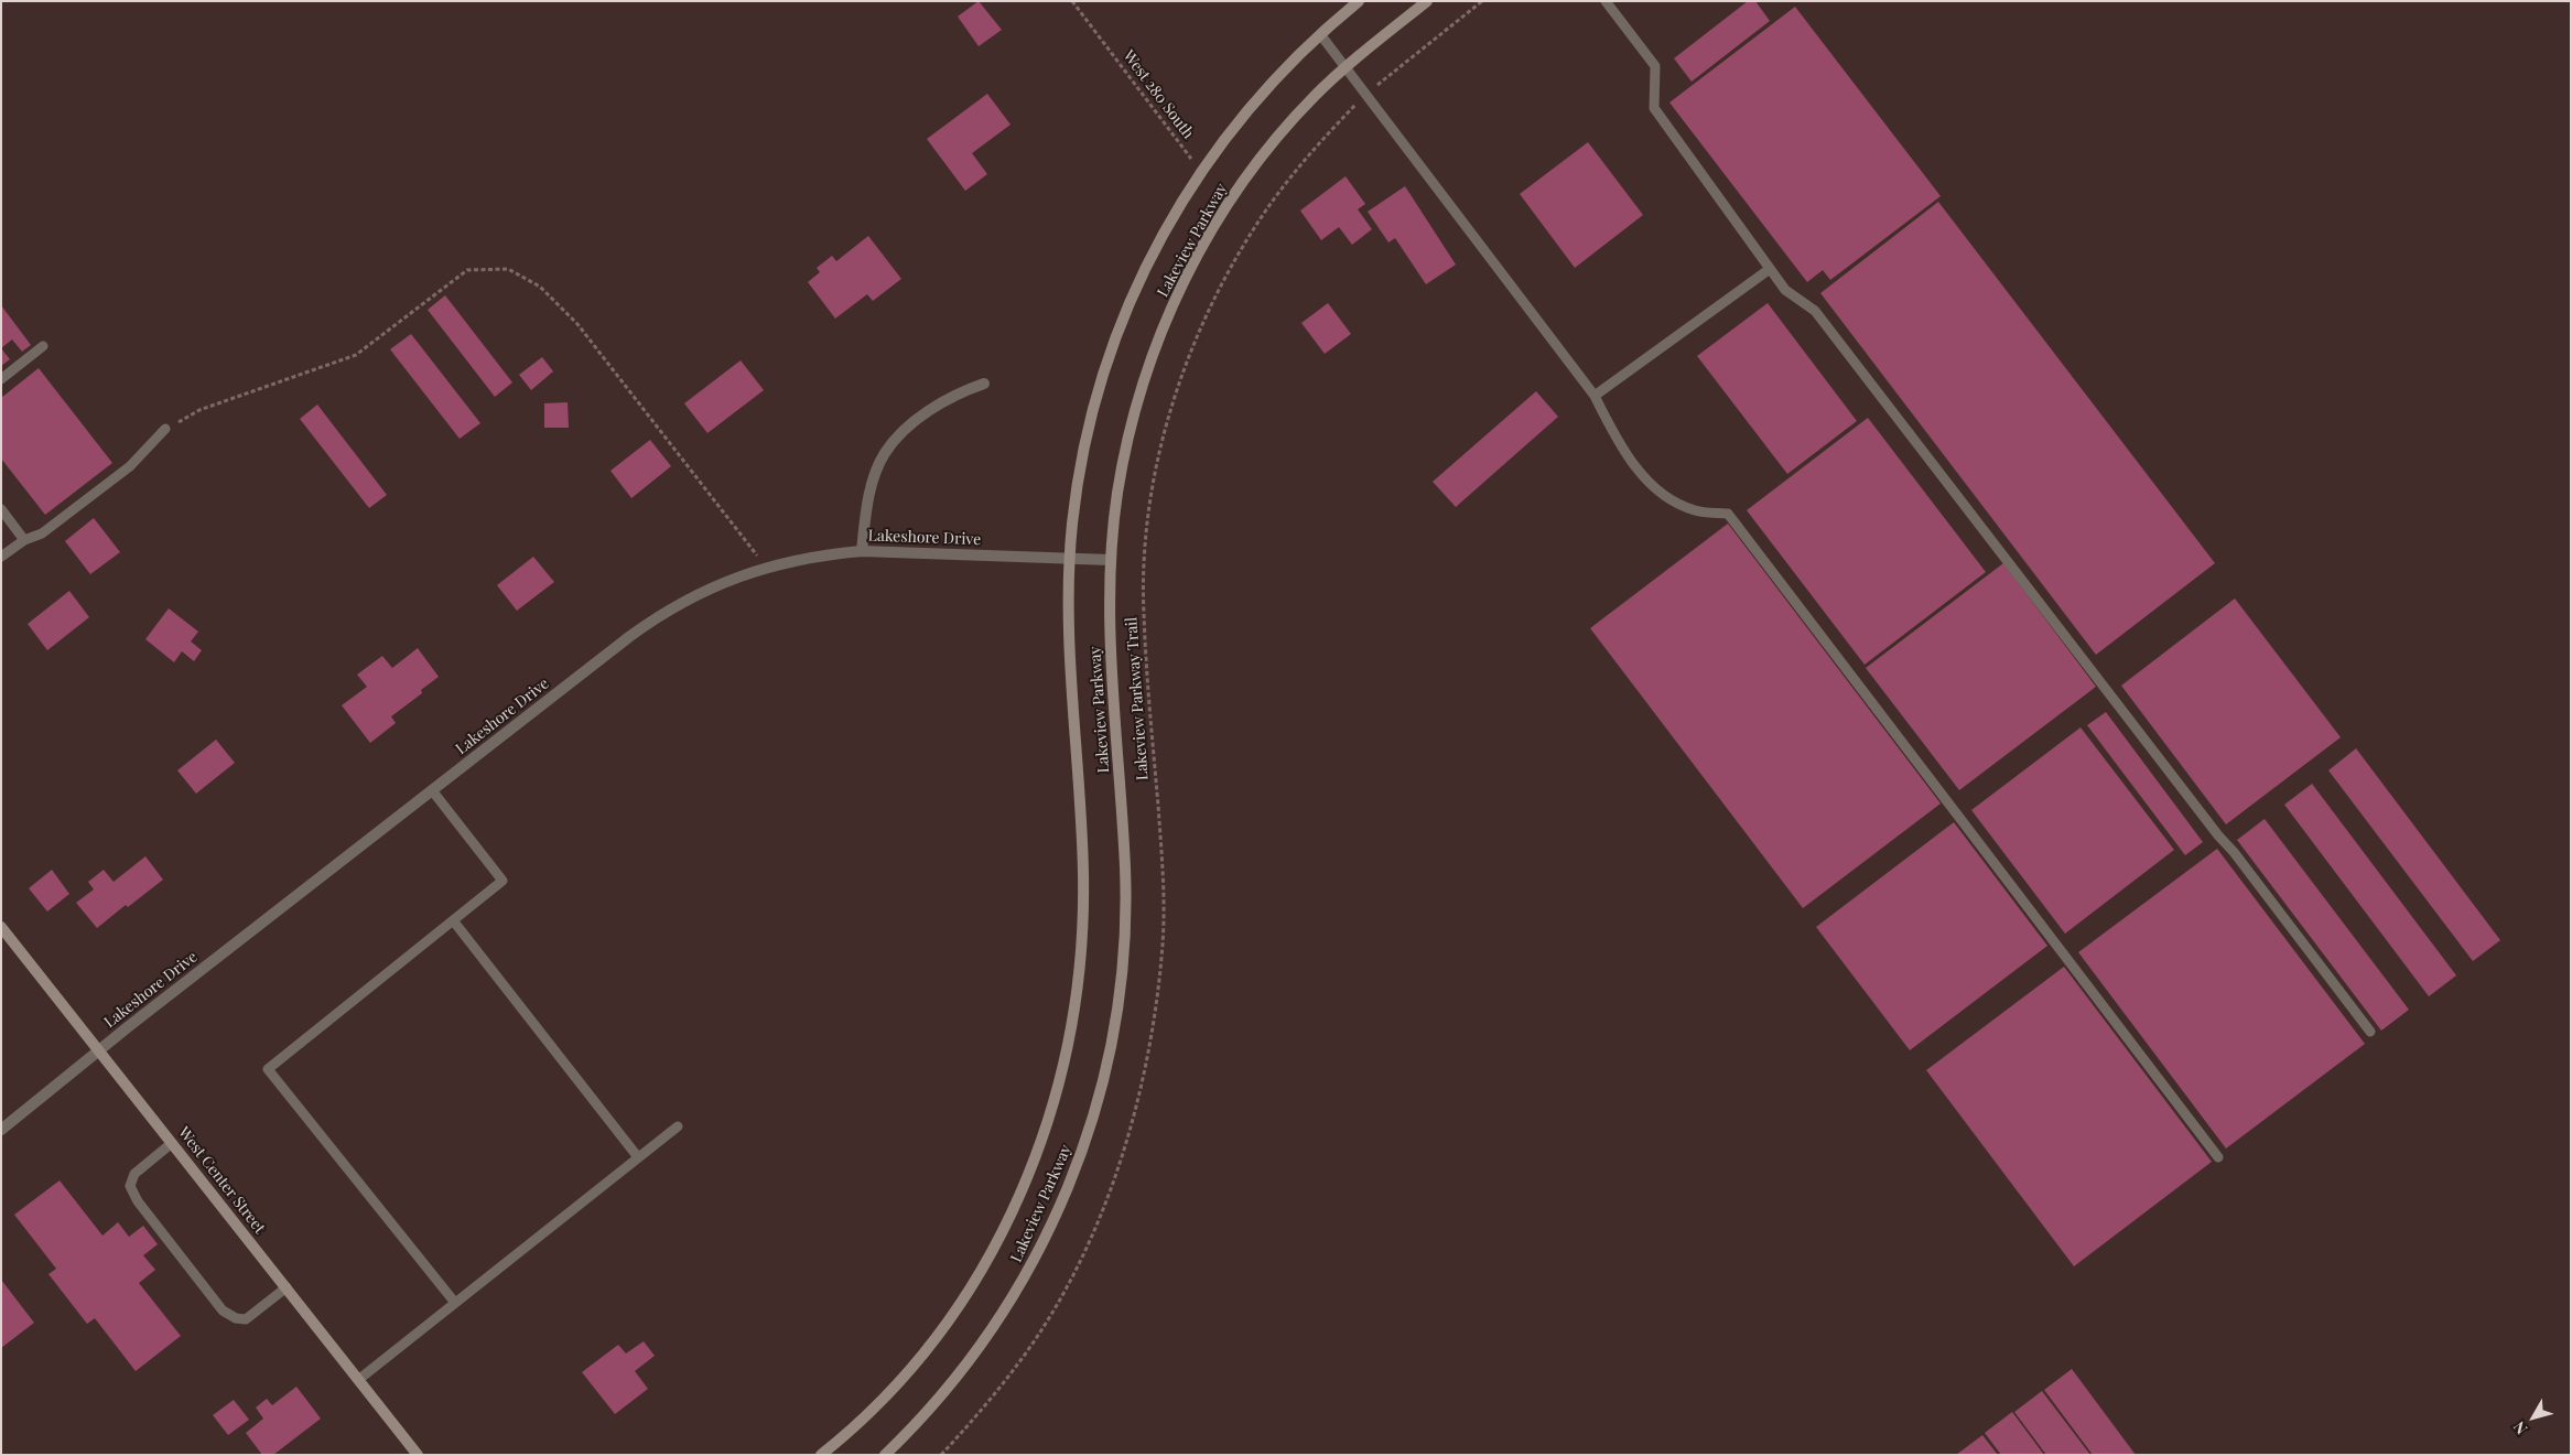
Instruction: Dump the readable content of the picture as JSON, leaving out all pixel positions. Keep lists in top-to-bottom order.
{
  "streets": {
    "main road": ["Lakeview Parkway", "West Center Street"],
    "street": ["Lakeshore Drive"],
    "path": ["West 280 South", "Lakeview Parkway Trail"]
  },
  "crossings": [
    ["West 280 South", "Lakeview Parkway"],
    ["Lakeview Parkway", "Lakeshore Drive"],
    ["Lakeshore Drive", "West Center Street"]
  ],
  "north": "bottom left"
}
